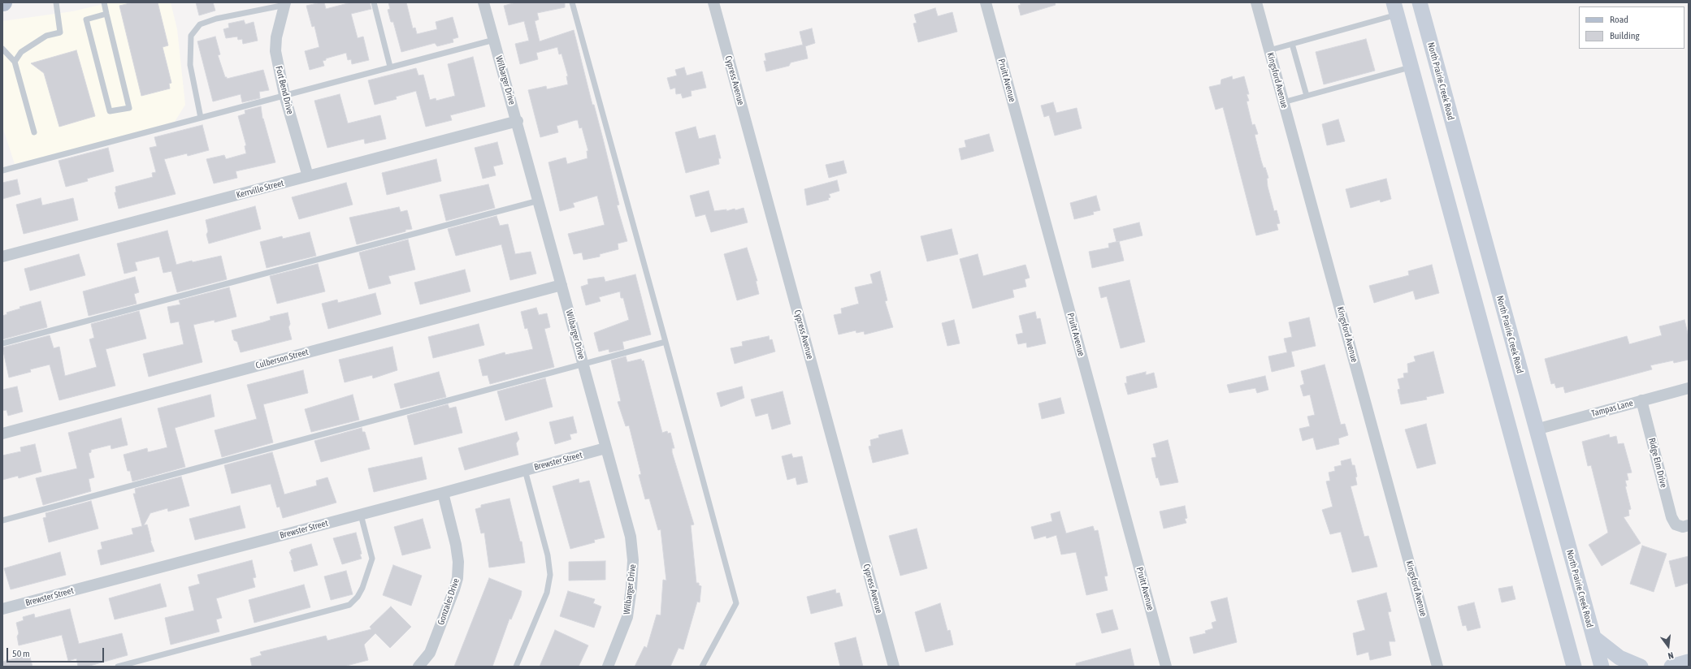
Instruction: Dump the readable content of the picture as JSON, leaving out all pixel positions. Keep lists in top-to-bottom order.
{
  "streets": {
    "main road": ["North Prairie Creek Road"],
    "street": [
      "Wilbarger Drive",
      "Cypress Avenue",
      "Pruitt Avenue",
      "Kingsford Avenue",
      "Fort Bend Drive",
      "Kerrville Street",
      "Culberson Street",
      "Tampas Lane",
      "Brewster Street",
      "Ridge Elm Drive",
      "Gonzales Drive"
    ]
  },
  "crossings": [
    ["Wilbarger Drive", "Kerrville Street"],
    ["Wilbarger Drive", "Culberson Street"],
    ["Wilbarger Drive", "Brewster Street"],
    ["North Prairie Creek Road", "Tampas Lane"],
    ["Fort Bend Drive", "Kerrville Street"],
    ["Tampas Lane", "Ridge Elm Drive"],
    ["Brewster Street", "Gonzales Drive"]
  ],
  "legend": ["Road", "Building"],
  "scale_bar": "50 m",
  "north": "bottom"
}
